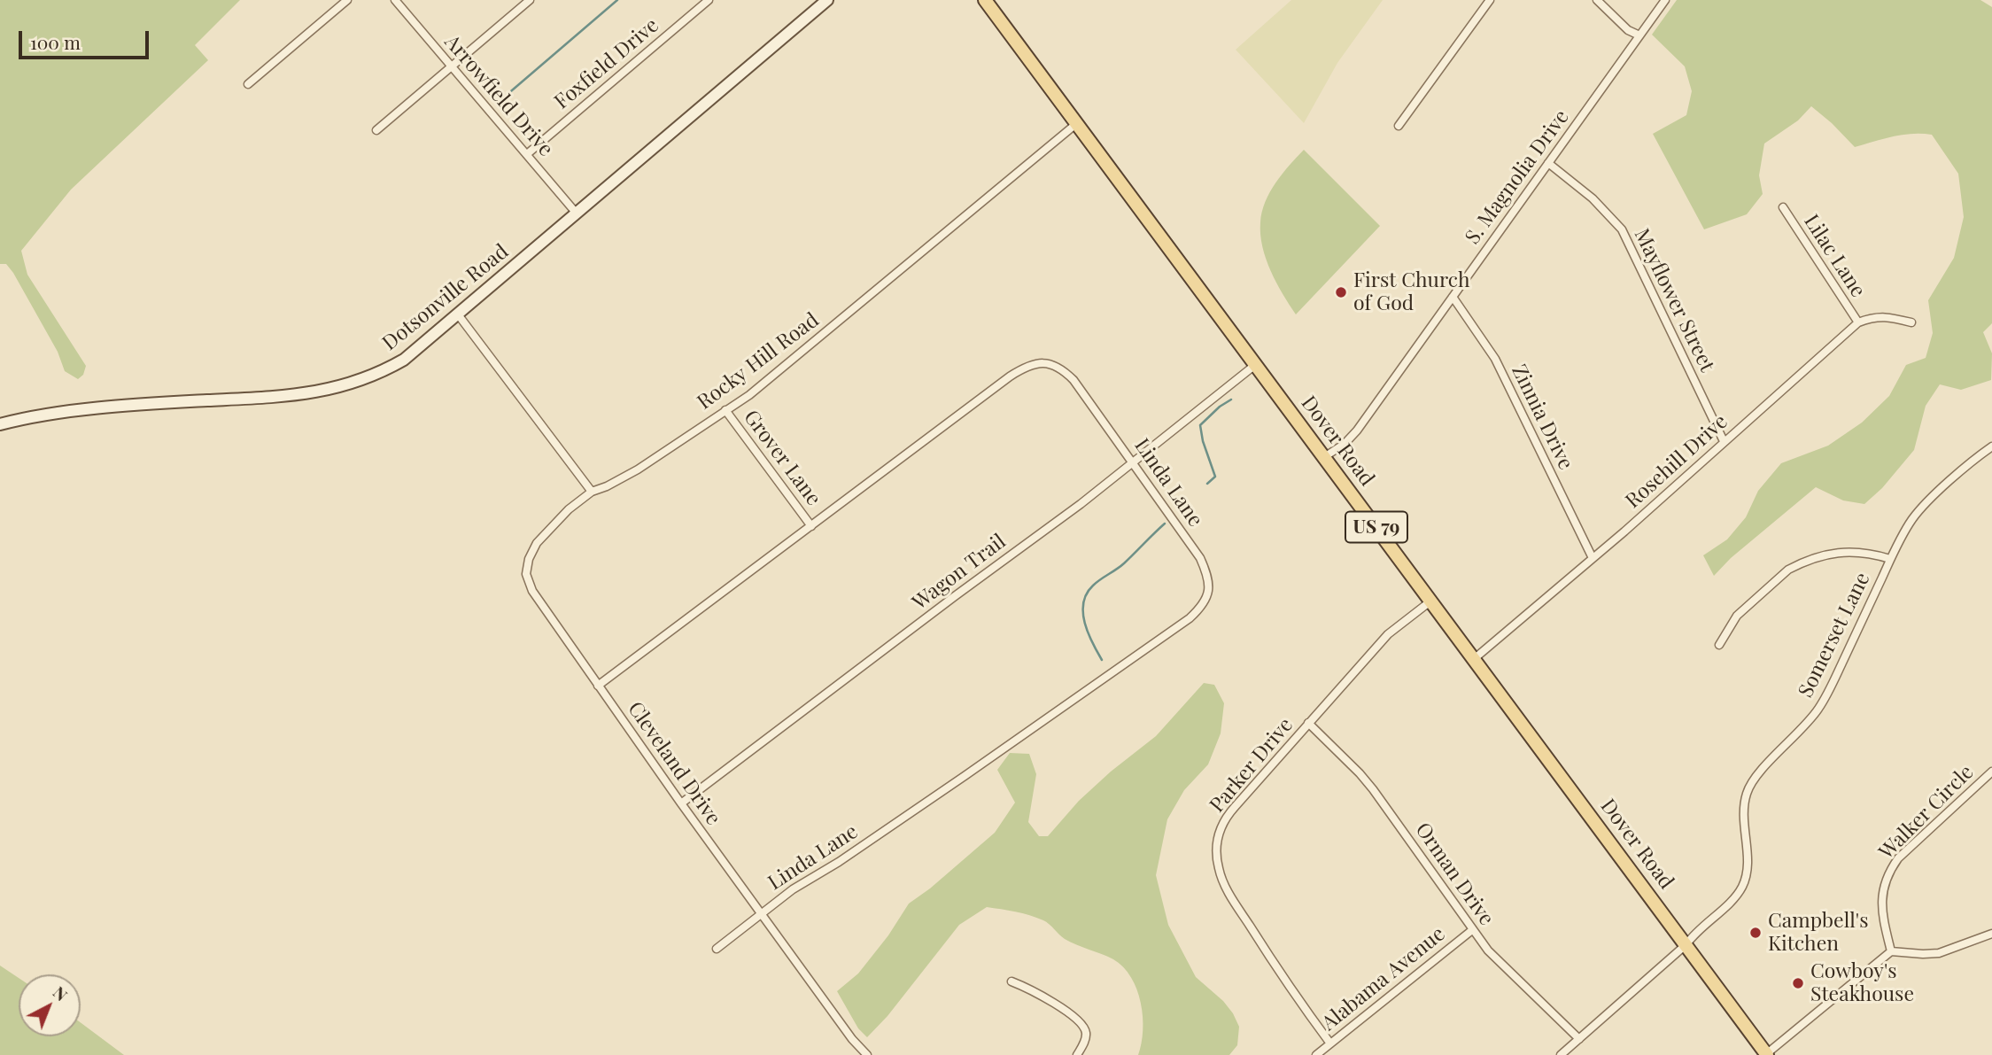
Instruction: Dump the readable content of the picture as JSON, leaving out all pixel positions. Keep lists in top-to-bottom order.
{
  "streets": {
    "main road": ["Dotsonville Road", "Dover Road", "US 79"],
    "street": [
      "Foxfield Drive",
      "Arrowfield Drive",
      "S. Magnolia Drive",
      "Lilac Lane",
      "Mayflower Street",
      "Rocky Hill Road",
      "Zinnia Drive",
      "Grover Lane",
      "Rosehill Drive",
      "Linda Lane",
      "Wagon Trail",
      "Somerset Lane",
      "Cleveland Drive",
      "Parker Drive",
      "Walker Circle",
      "Orman Drive",
      "Alabama Avenue"
    ]
  },
  "crossings": [
    ["Foxfield Drive", "Arrowfield Drive"],
    ["Arrowfield Drive", "Dotsonville Road"],
    ["S. Magnolia Drive", "Mayflower Street"],
    ["S. Magnolia Drive", "Zinnia Drive"],
    ["S. Magnolia Drive", "Dover Road"],
    ["Lilac Lane", "Rosehill Drive"],
    ["Mayflower Street", "Rosehill Drive"],
    ["Rocky Hill Road", "Dover Road"],
    ["Rocky Hill Road", "Grover Lane"],
    ["Rocky Hill Road", "Cleveland Drive"],
    ["Zinnia Drive", "Rosehill Drive"],
    ["Dover Road", "Rosehill Drive"],
    ["Dover Road", "Wagon Trail"],
    ["Dover Road", "Somerset Lane"],
    ["Dover Road", "Parker Drive"],
    ["Grover Lane", "Linda Lane"],
    ["Linda Lane", "Wagon Trail"],
    ["Linda Lane", "Cleveland Drive"],
    ["Wagon Trail", "Cleveland Drive"],
    ["Somerset Lane", "Orman Drive"],
    ["Parker Drive", "Orman Drive"],
    ["Parker Drive", "Alabama Avenue"],
    ["Orman Drive", "Alabama Avenue"]
  ],
  "places": ["First Church of God", "Campbell's Kitchen", "Cowboy's Steakhouse"],
  "scale_bar": "100 m",
  "north": "top right"
}
